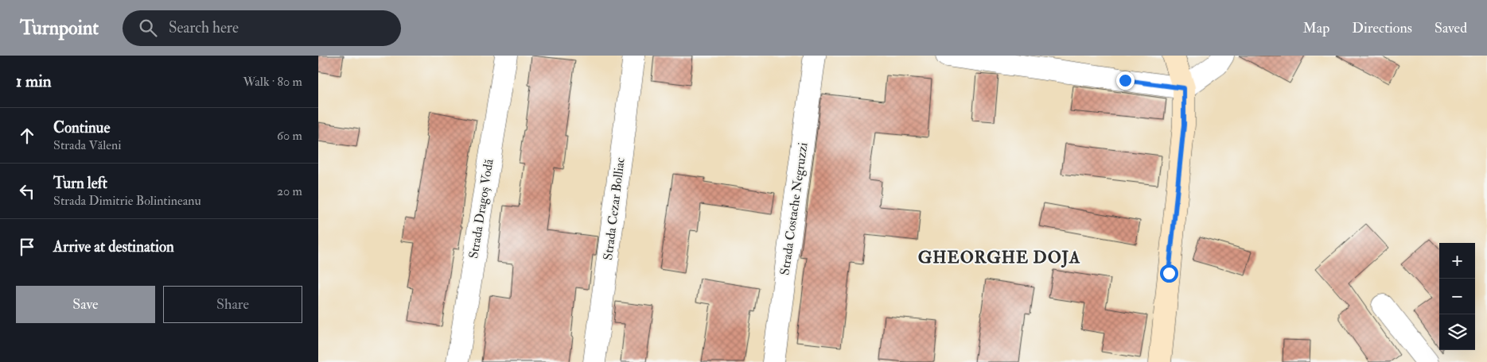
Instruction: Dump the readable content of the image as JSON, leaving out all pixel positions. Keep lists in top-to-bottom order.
{
  "streets": {
    "street": ["Strada Dragoș Vodă", "Strada Cezar Bolliac", "Strada Costache Negruzzi"]
  },
  "districts": ["GHEORGHE DOJA"],
  "page": {
    "header": "Turnpoint",
    "search": "Search here",
    "nav": ["Map", "Directions", "Saved"],
    "heading": ["1 min", "Walk · 80 m"],
    "list": [
      ["Continue", "Strada Văleni", "60 m"],
      ["Turn left", "Strada Dimitrie Bolintineanu", "20 m"],
      "Arrive at destination"
    ],
    "map_buttons": ["+", "−"],
    "buttons": ["Save", "Share"]
  }
}
